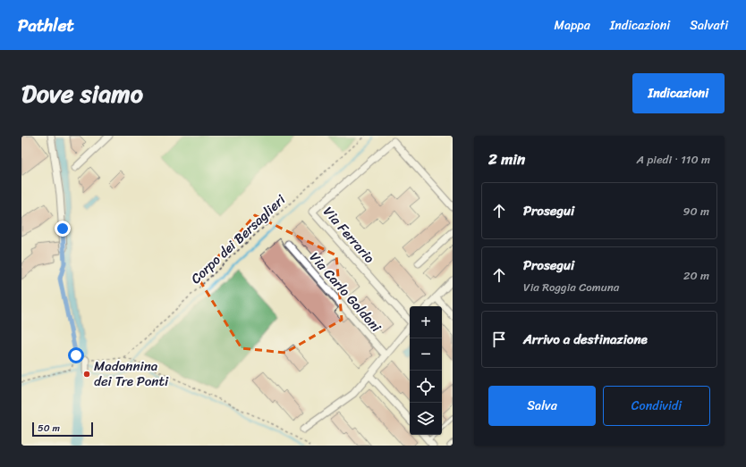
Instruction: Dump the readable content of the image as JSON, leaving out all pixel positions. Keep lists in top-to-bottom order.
{
  "streets": {
    "street": ["Via Ferrario", "Via Carlo Goldoni"],
    "path": ["Corpo dei Bersaglieri"]
  },
  "places": ["Madonnina dei Tre Ponti"],
  "scale_bar": "50 m",
  "page": {
    "header": "Pathlet",
    "nav": ["Mappa", "Indicazioni", "Salvati"],
    "title": "Dove siamo",
    "buttons": [
      "Indicazioni",
      ["Salva", "Condividi"]
    ],
    "heading": ["2 min", "A piedi · 110 m"],
    "list": [
      ["Prosegui", "90 m"],
      ["Prosegui", "Via Roggia Comuna", "20 m"],
      "Arrivo a destinazione"
    ],
    "map_buttons": ["+", "−"],
    "scale": "50 m"
  }
}
